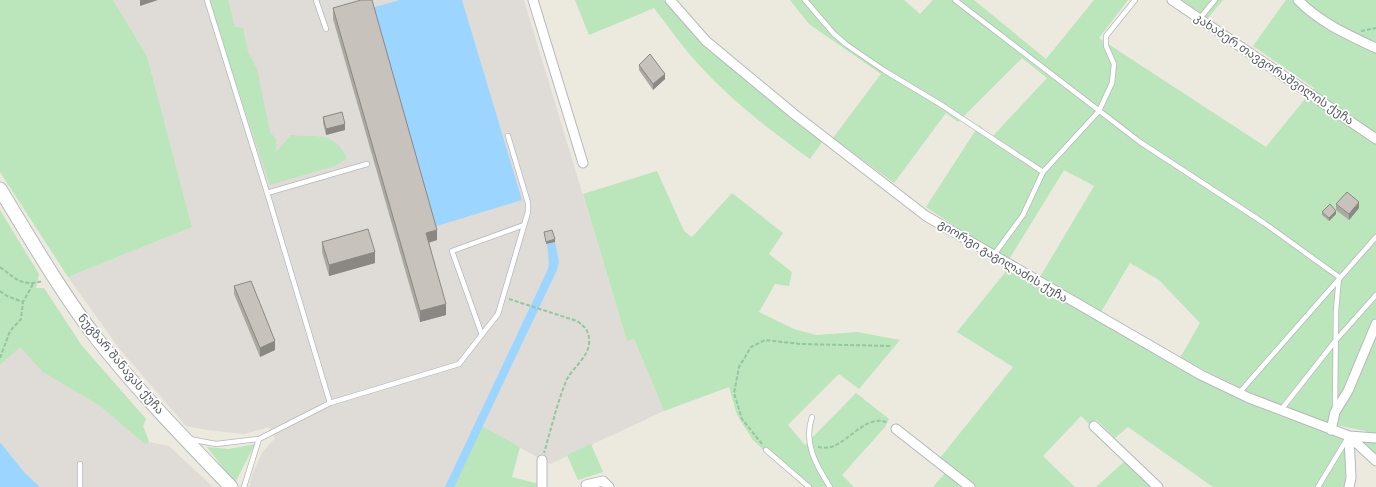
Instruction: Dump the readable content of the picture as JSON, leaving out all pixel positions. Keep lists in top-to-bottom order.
{
  "streets": {
    "main road": ["ნუგზარ შანავას ქუჩა"],
    "street": ["კახაბერ თავგორაშვილის ქუჩა", "გიორგი გაგილაძის ქუჩა"]
  }
}
